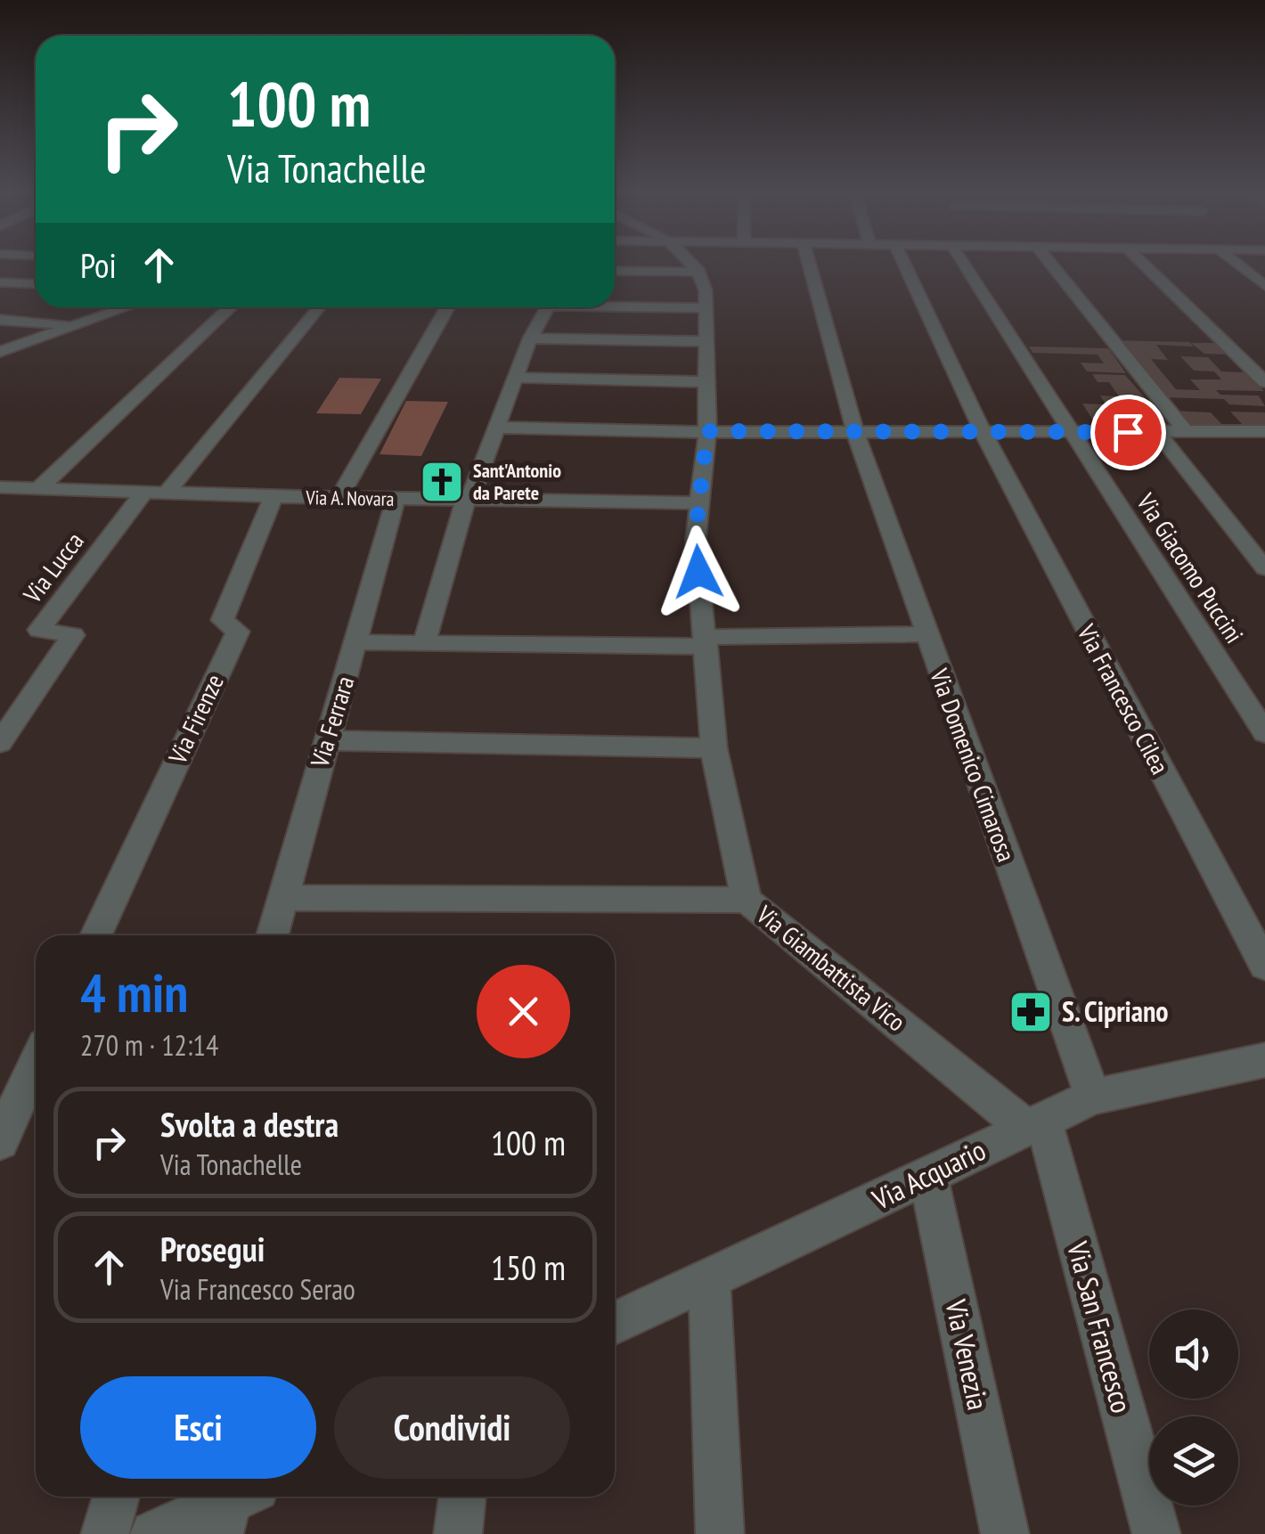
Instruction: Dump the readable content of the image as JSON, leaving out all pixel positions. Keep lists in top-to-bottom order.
{
  "streets": {
    "street": [
      "Via A. Novara",
      "Via Lucca",
      "Via Giacomo Puccini",
      "Via Francesco Cilea",
      "Via Firenze",
      "Via Ferrara",
      "Via Domenico Cimarosa",
      "Via Giambattista Vico",
      "Via Acquario",
      "Via San Francesco",
      "Via Venezia"
    ]
  },
  "crossings": [
    ["Via A. Novara", "Via Lucca"],
    ["Via A. Novara", "Via Firenze"],
    ["Via A. Novara", "Via Ferrara"],
    ["Via A. Novara", "Via Giambattista Vico"],
    ["Via Domenico Cimarosa", "Via Acquario"],
    ["Via Giambattista Vico", "Via Acquario"],
    ["Via Giambattista Vico", "Via San Francesco"],
    ["Via Acquario", "Via San Francesco"],
    ["Via Acquario", "Via Venezia"]
  ],
  "places": {
    "church": ["Sant'Antonio da Parete"],
    "pharmacy": ["S. Cipriano"]
  },
  "page": {
    "turn": ["100 m", "Via Tonachelle"],
    "then": "Poi",
    "heading": ["4 min", "270 m · 12:14"],
    "list": [
      {
        "name": "Svolta a destra",
        "note": "Via Tonachelle",
        "value": "100 m"
      },
      {
        "name": "Prosegui",
        "note": "Via Francesco Serao",
        "value": "150 m"
      }
    ],
    "buttons": ["Esci", "Condividi"]
  }
}
